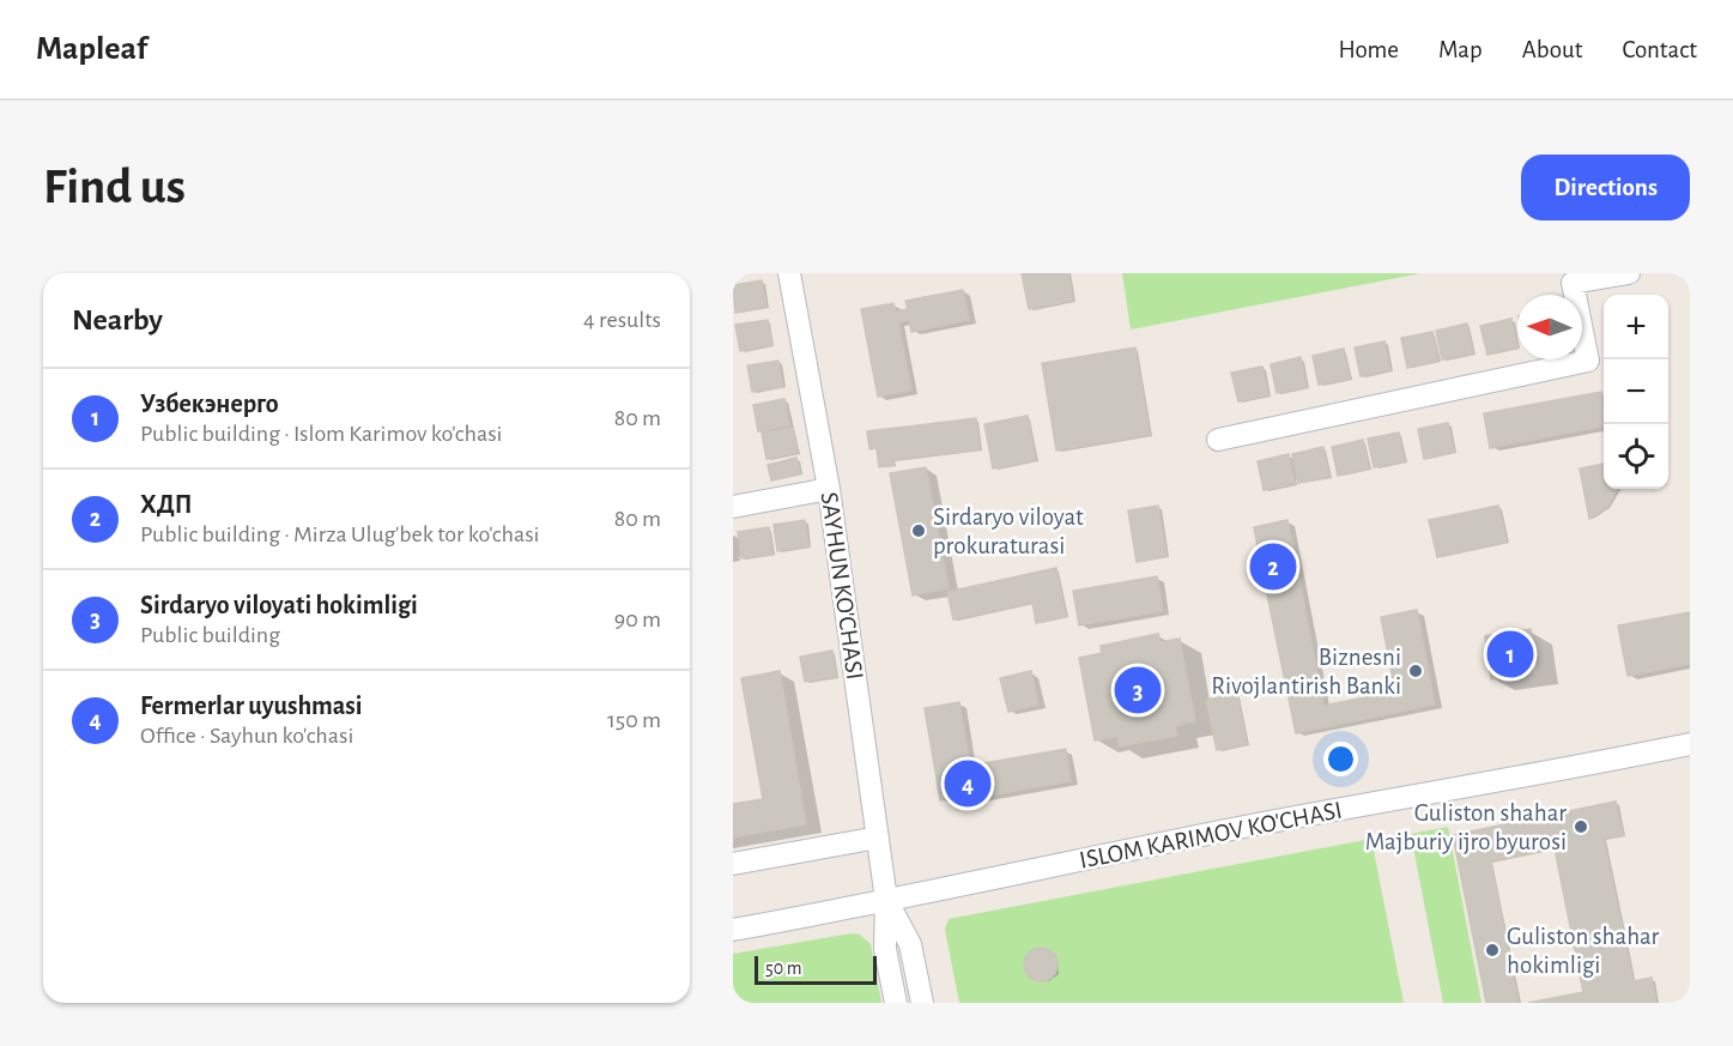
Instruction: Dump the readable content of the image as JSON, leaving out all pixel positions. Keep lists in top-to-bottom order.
{
  "streets": {
    "street": ["SAYHUN KO'CHASI", "ISLOM KARIMOV KO'CHASI"]
  },
  "crossings": [
    ["SAYHUN KO'CHASI", "ISLOM KARIMOV KO'CHASI"]
  ],
  "places": [
    "Sirdaryo viloyat prokuraturasi",
    "Biznesni Rivojlantirish Banki",
    "Guliston shahar Majburiy ijro byurosi",
    "Guliston shahar hokimligi"
  ],
  "scale_bar": "50 m",
  "north": "left",
  "page": {
    "header": "Mapleaf",
    "nav": [
      "Home",
      "Map",
      "About",
      "Contact"
    ],
    "buttons": "Directions",
    "title": "Find us",
    "heading": ["Nearby", "4 results"],
    "map_buttons": ["+", "−"],
    "list": [
      {
        "mark": "1",
        "name": "Узбекэнерго",
        "note": "Public building · Islom Karimov ko'chasi",
        "value": "80 m"
      },
      {
        "mark": "2",
        "name": "ХДП",
        "note": "Public building · Mirza Ulug'bek tor ko'chasi",
        "value": "80 m"
      },
      {
        "mark": "3",
        "name": "Sirdaryo viloyati hokimligi",
        "note": "Public building",
        "value": "90 m"
      },
      {
        "mark": "4",
        "name": "Fermerlar uyushmasi",
        "note": "Office · Sayhun ko'chasi",
        "value": "150 m"
      }
    ],
    "pins": [
      "2",
      "1",
      "3",
      "4"
    ],
    "scale": "50 m"
  }
}
